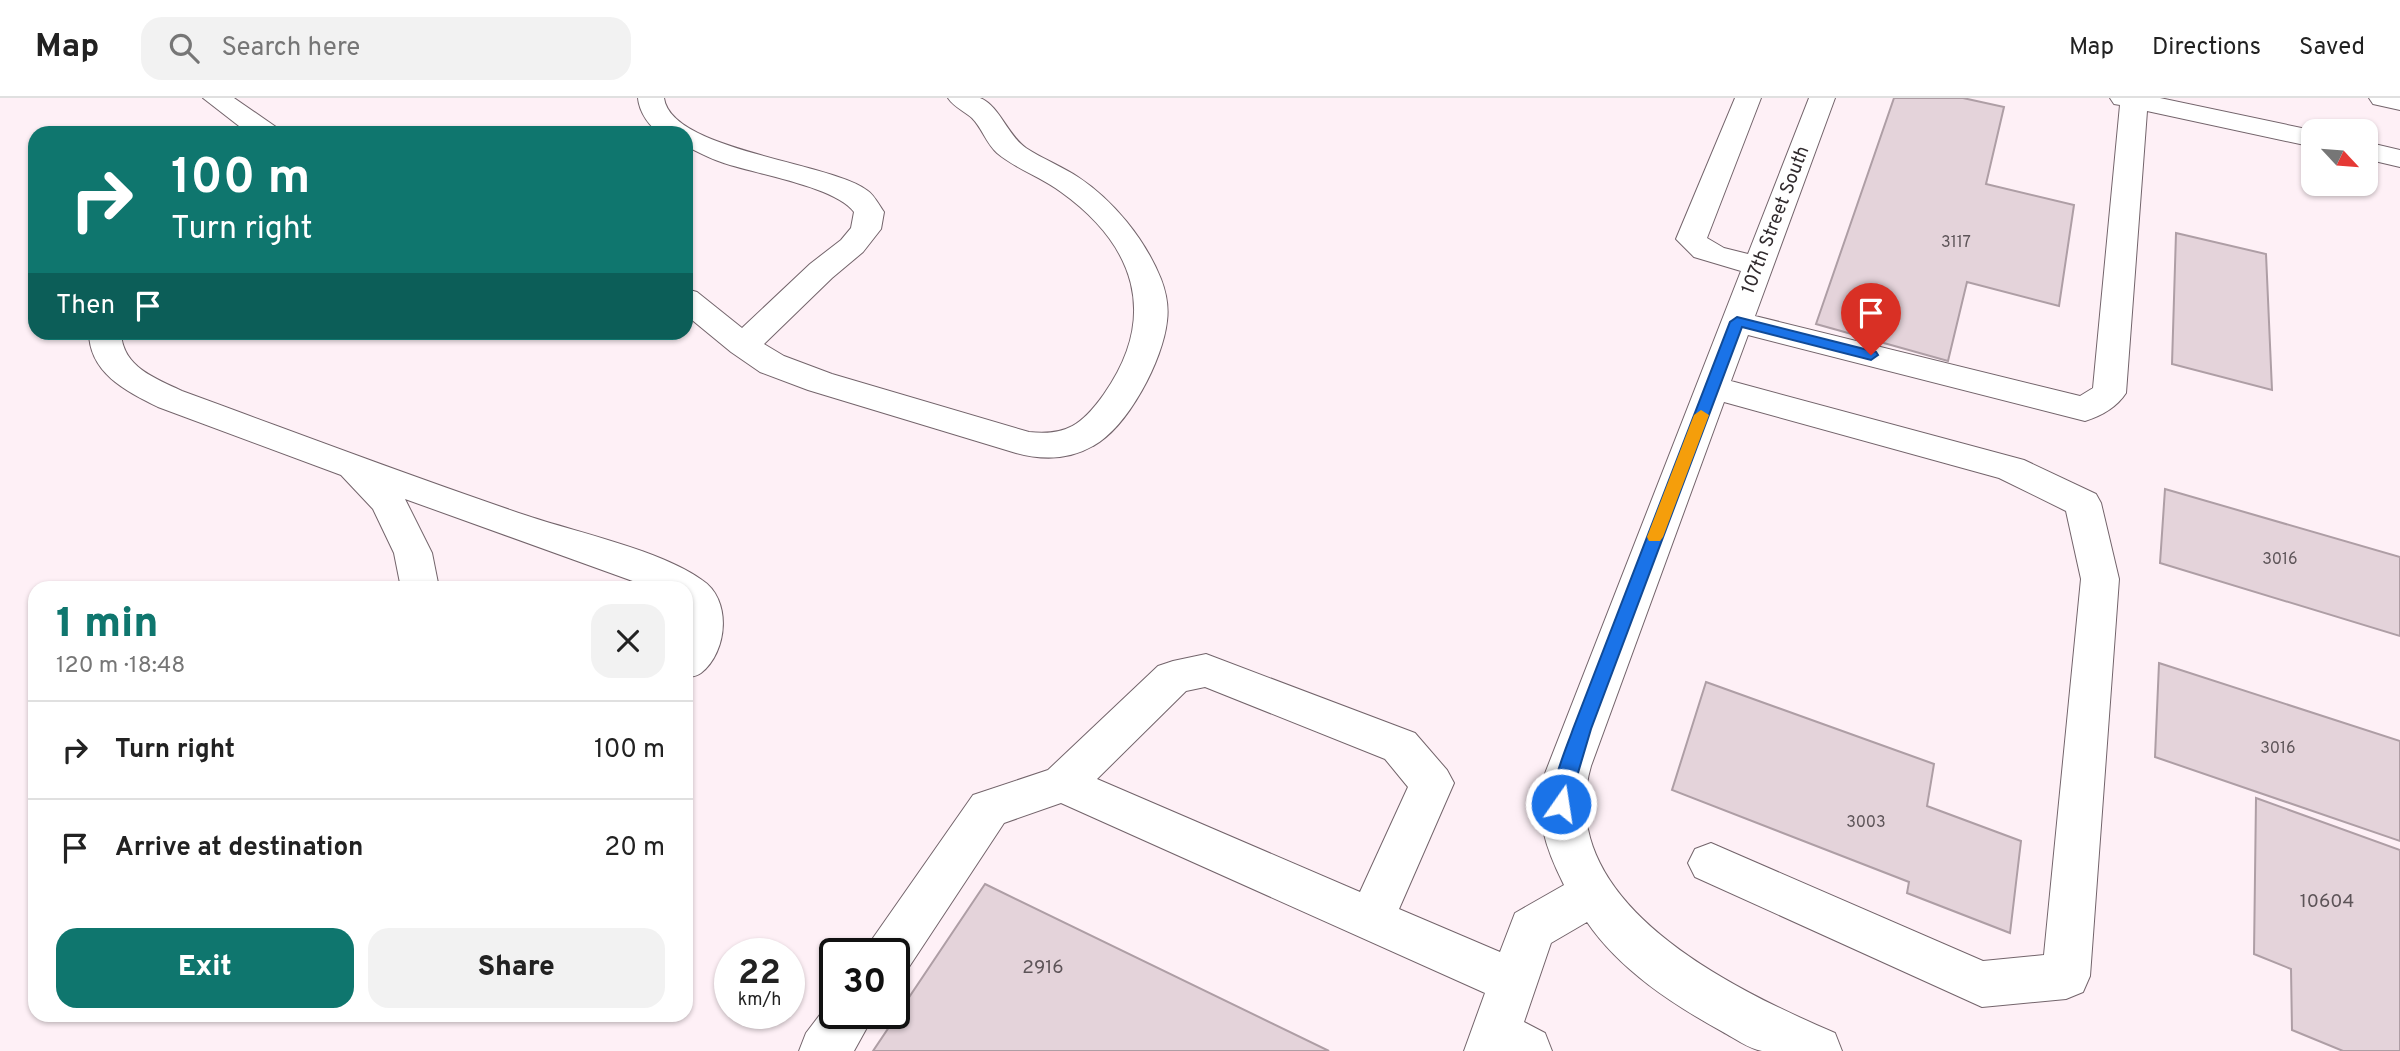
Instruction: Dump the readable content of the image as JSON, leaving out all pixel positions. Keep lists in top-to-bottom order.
{
  "streets": {
    "street": ["107th Street South"]
  },
  "house_numbers": [
    "3117",
    "3016",
    "3016",
    "3003",
    "10604",
    "2916"
  ],
  "north": "bottom right",
  "page": {
    "header": "Map",
    "search": "Search here",
    "nav": ["Map", "Directions", "Saved"],
    "turn": ["100 m", "Turn right"],
    "then": "Then",
    "heading": ["1 min", "120 m · 18:48"],
    "list": [
      {
        "name": "Turn right",
        "value": "100 m"
      },
      {
        "name": "Arrive at destination",
        "value": "20 m"
      }
    ],
    "buttons": ["Exit", "Share"],
    "speed": "22 km/h",
    "limit": "30"
  }
}
